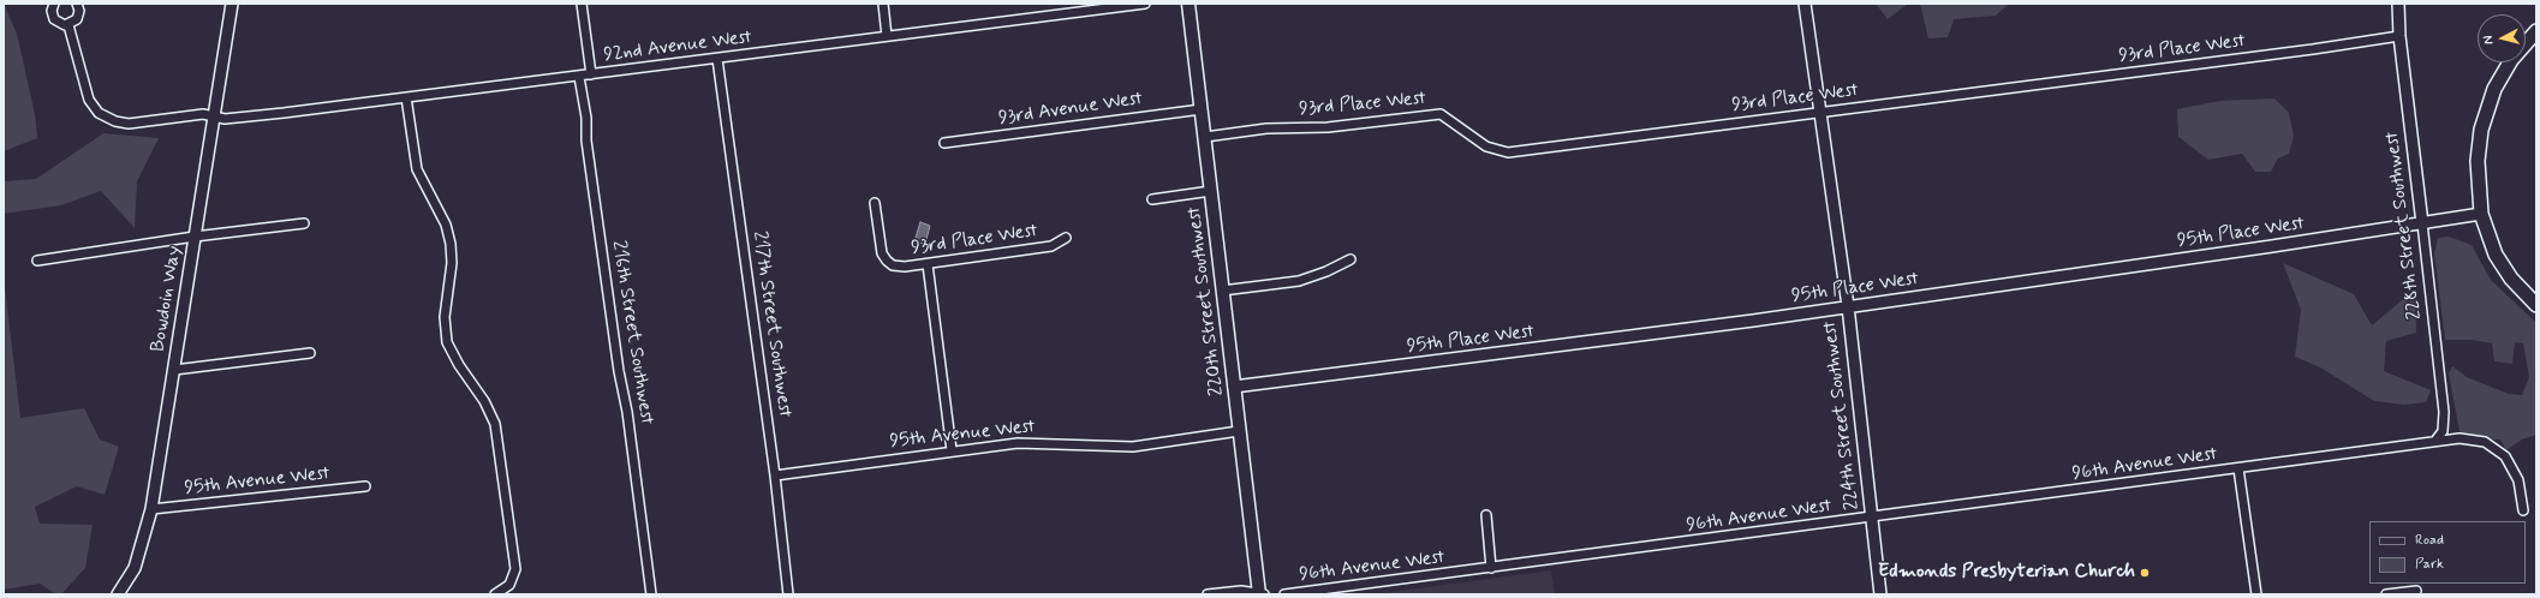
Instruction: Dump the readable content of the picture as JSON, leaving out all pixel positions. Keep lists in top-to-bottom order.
{
  "streets": {
    "main road": ["220th Street Southwest"],
    "street": [
      "92nd Avenue West",
      "93rd Place West",
      "93rd Avenue West",
      "228th Street Southwest",
      "95th Place West",
      "Bowdoin Way",
      "217th Street Southwest",
      "216th Street Southwest",
      "224th Street Southwest",
      "95th Avenue West",
      "96th Avenue West"
    ]
  },
  "crossings": [
    ["92nd Avenue West", "Bowdoin Way"],
    ["92nd Avenue West", "217th Street Southwest"],
    ["92nd Avenue West", "216th Street Southwest"],
    ["93rd Place West", "228th Street Southwest"],
    ["93rd Place West", "220th Street Southwest"],
    ["93rd Place West", "224th Street Southwest"],
    ["93rd Avenue West", "220th Street Southwest"],
    ["228th Street Southwest", "95th Place West"],
    ["228th Street Southwest", "96th Avenue West"],
    ["95th Place West", "220th Street Southwest"],
    ["95th Place West", "224th Street Southwest"],
    ["Bowdoin Way", "95th Avenue West"],
    ["220th Street Southwest", "95th Avenue West"],
    ["217th Street Southwest", "95th Avenue West"],
    ["224th Street Southwest", "96th Avenue West"]
  ],
  "places": ["Edmonds Presbyterian Church"],
  "legend": ["Road", "Park"],
  "north": "left"
}
